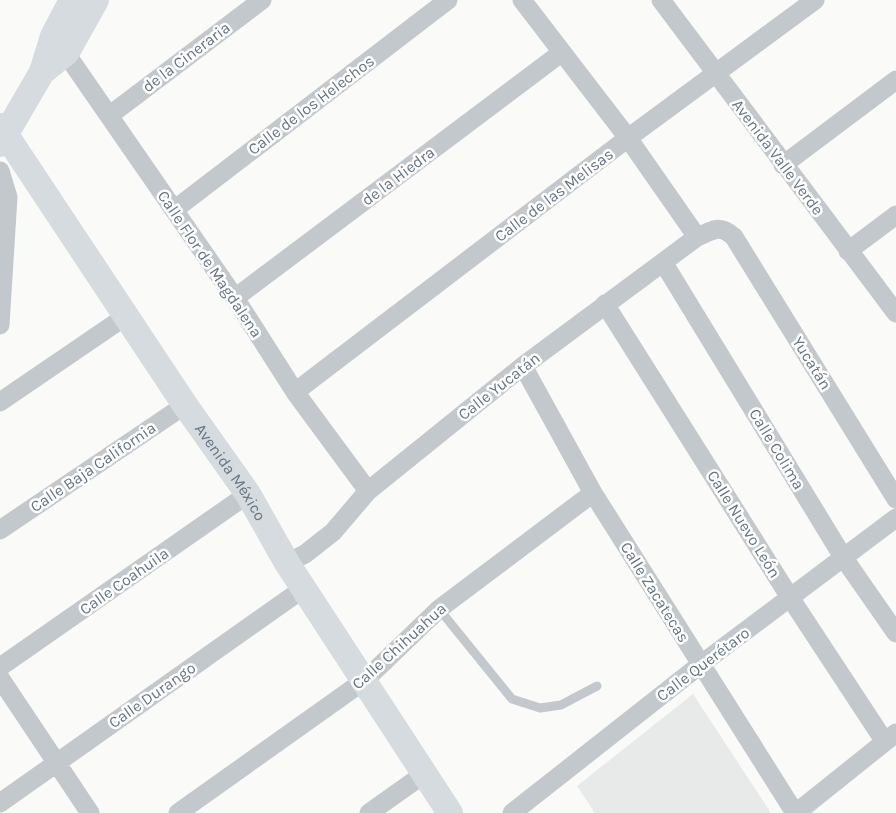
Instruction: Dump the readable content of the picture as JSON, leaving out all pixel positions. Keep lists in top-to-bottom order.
{
  "streets": {
    "street": [
      "de la Cineraria",
      "Calle de los Helechos",
      "Avenida Valle Verde",
      "de la Hiedra",
      "Calle de las Melisas",
      "Calle Flor de Magdalena",
      "Yucatán",
      "Calle Yucatán",
      "Calle Colima",
      "Calle Baja California",
      "Avenida México",
      "Calle Nuevo León",
      "Calle Coahuila",
      "Calle Zacatecas",
      "Calle Chihuahua",
      "Calle Querétaro",
      "Calle Durango"
    ]
  },
  "crossings": [
    ["de la Cineraria", "Calle Flor de Magdalena"],
    ["Calle de los Helechos", "Calle Flor de Magdalena"],
    ["Avenida Valle Verde", "Calle de las Melisas"],
    ["de la Hiedra", "Calle Flor de Magdalena"],
    ["Calle de las Melisas", "Calle Flor de Magdalena"],
    ["Calle Flor de Magdalena", "Calle Yucatán"],
    ["Yucatán", "Calle Yucatán"],
    ["Calle Yucatán", "Calle Colima"],
    ["Calle Yucatán", "Avenida México"],
    ["Calle Yucatán", "Calle Nuevo León"],
    ["Calle Yucatán", "Calle Zacatecas"],
    ["Calle Colima", "Calle Querétaro"],
    ["Calle Baja California", "Avenida México"],
    ["Avenida México", "Calle Coahuila"],
    ["Avenida México", "Calle Chihuahua"],
    ["Avenida México", "Calle Durango"],
    ["Calle Nuevo León", "Calle Querétaro"],
    ["Calle Zacatecas", "Calle Chihuahua"],
    ["Calle Zacatecas", "Calle Querétaro"]
  ]
}
